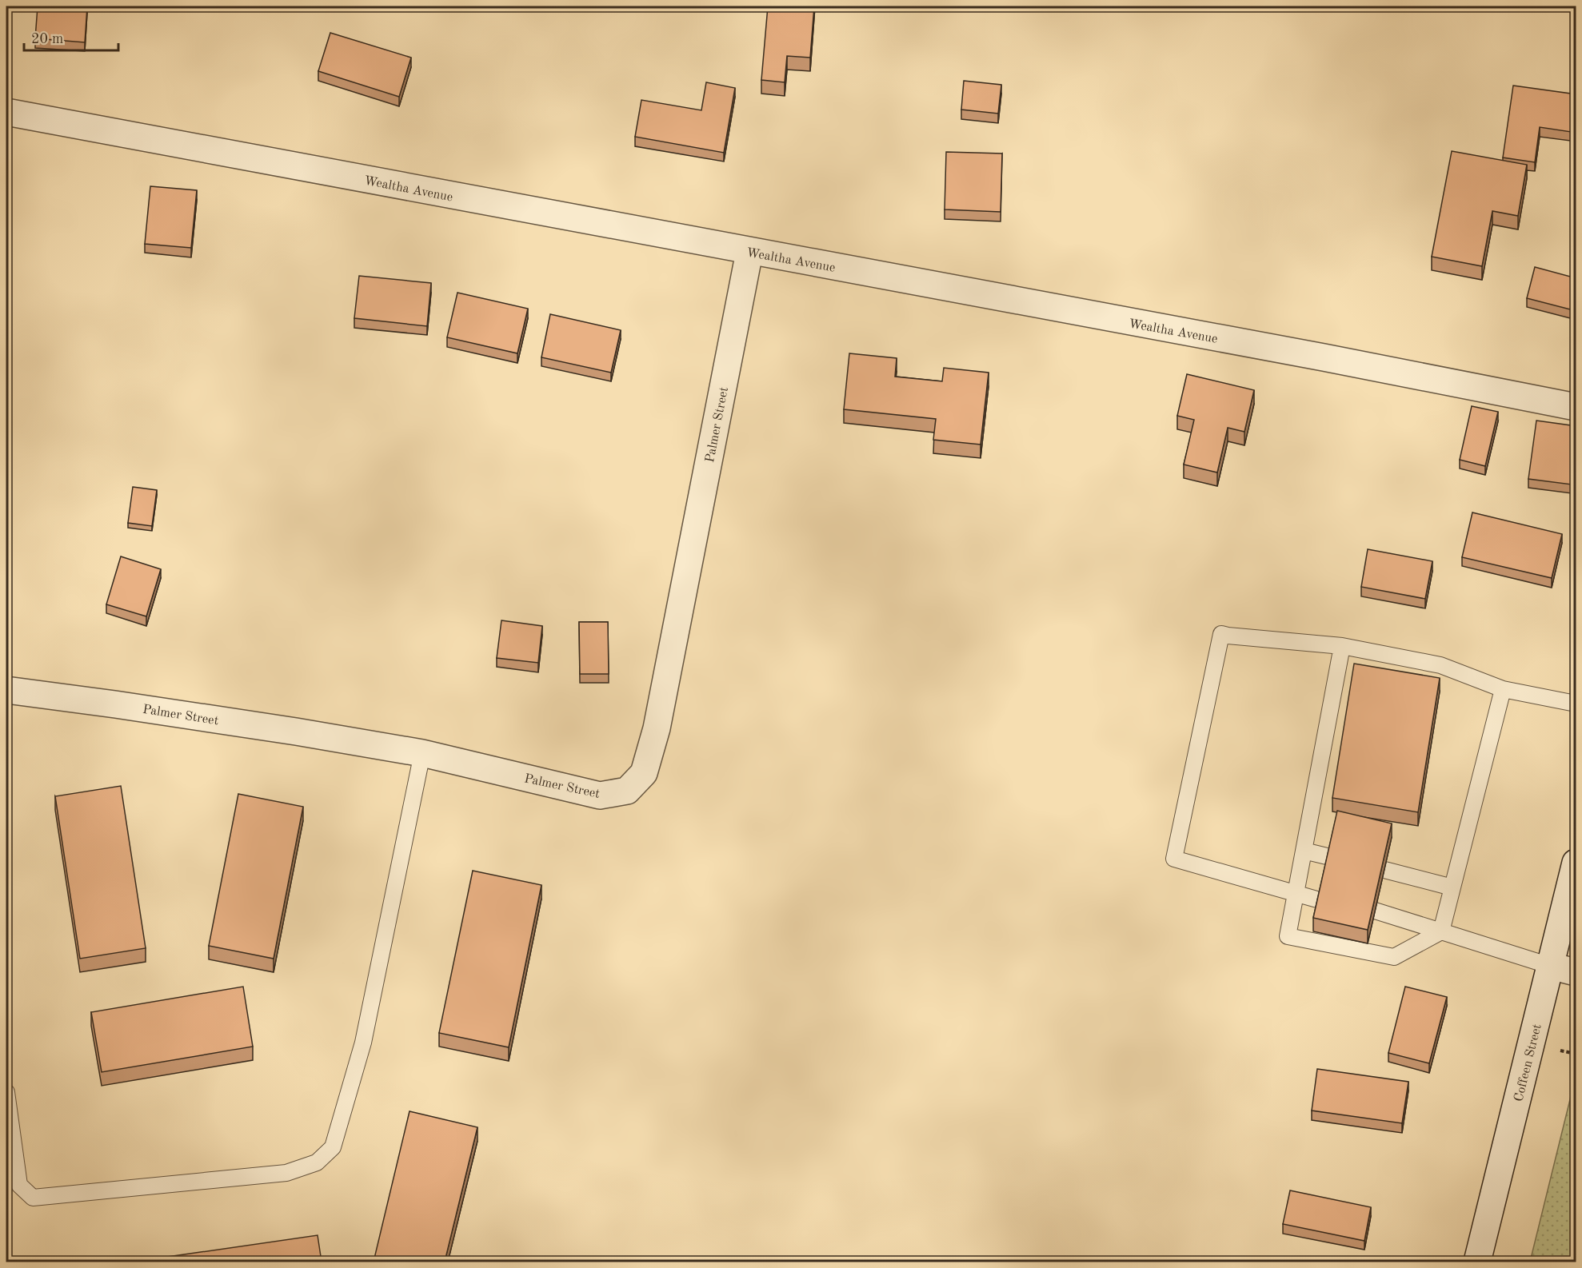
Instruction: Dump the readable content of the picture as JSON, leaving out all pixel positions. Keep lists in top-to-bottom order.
{
  "streets": {
    "street": ["Wealtha Avenue", "Palmer Street", "Coffeen Street"]
  },
  "crossings": [
    ["Wealtha Avenue", "Palmer Street"]
  ],
  "scale_bar": "20 m"
}
